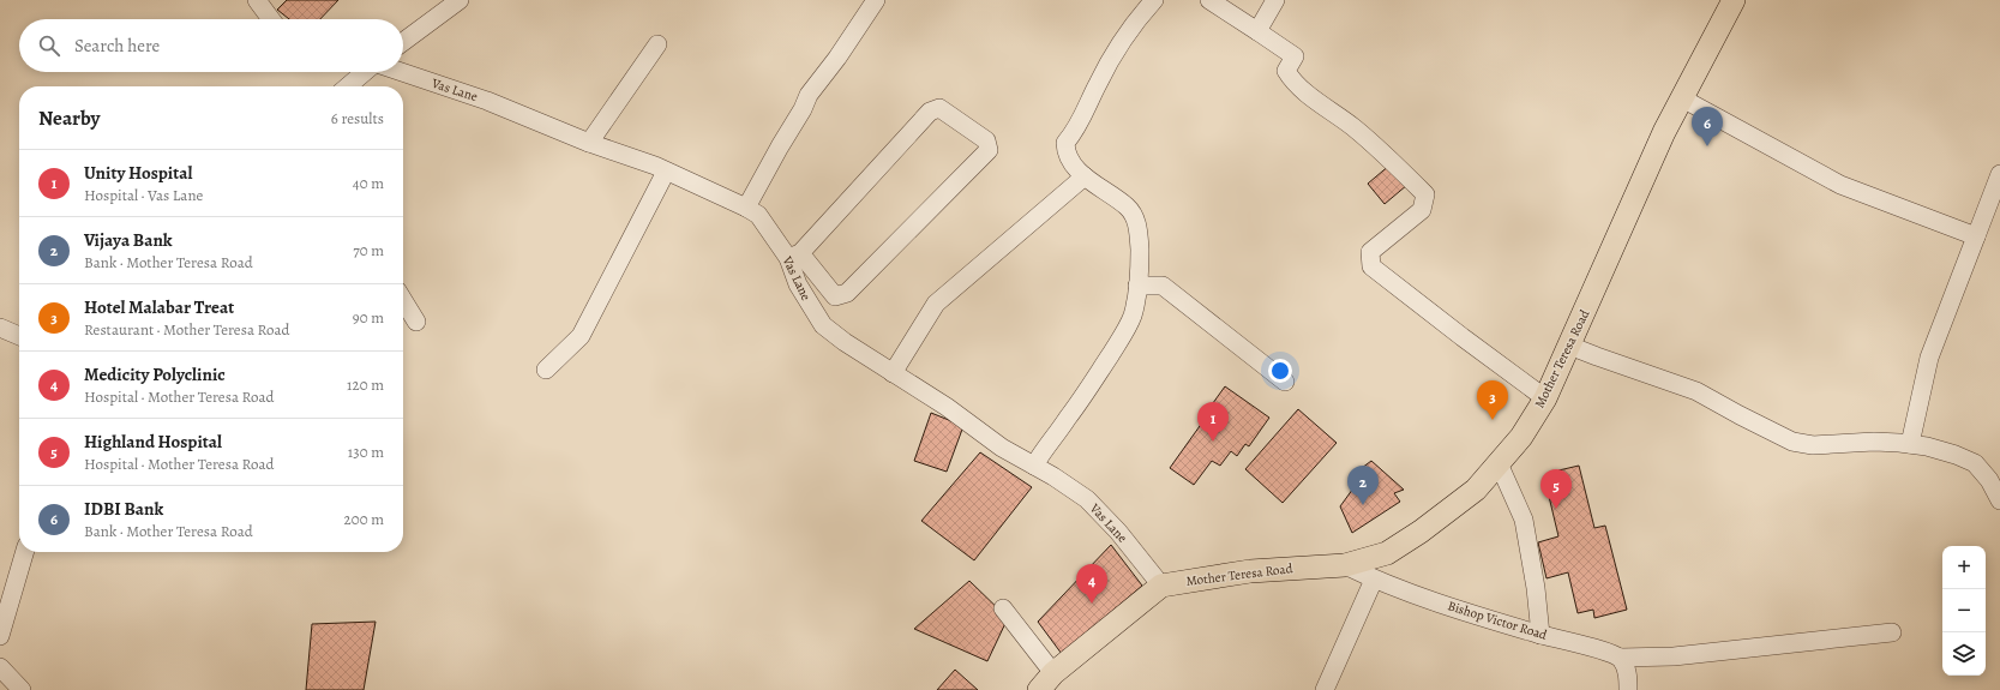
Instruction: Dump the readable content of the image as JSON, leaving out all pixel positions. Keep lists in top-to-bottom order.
{
  "streets": {
    "main road": ["Mother Teresa Road"],
    "street": ["Vas Lane", "Bishop Victor Road"]
  },
  "crossings": [
    ["Vas Lane", "Mother Teresa Road"],
    ["Mother Teresa Road", "Bishop Victor Road"]
  ],
  "page": {
    "search": "Search here",
    "heading": ["Nearby", "6 results"],
    "pins": [
      "6",
      "3",
      "1",
      "2",
      "5",
      "4"
    ],
    "list": [
      {
        "mark": "1",
        "name": "Unity Hospital",
        "note": "Hospital · Vas Lane",
        "value": "40 m"
      },
      {
        "mark": "2",
        "name": "Vijaya Bank",
        "note": "Bank · Mother Teresa Road",
        "value": "70 m"
      },
      {
        "mark": "3",
        "name": "Hotel Malabar Treat",
        "note": "Restaurant · Mother Teresa Road",
        "value": "90 m"
      },
      {
        "mark": "4",
        "name": "Medicity Polyclinic",
        "note": "Hospital · Mother Teresa Road",
        "value": "120 m"
      },
      {
        "mark": "5",
        "name": "Highland Hospital",
        "note": "Hospital · Mother Teresa Road",
        "value": "130 m"
      },
      {
        "mark": "6",
        "name": "IDBI Bank",
        "note": "Bank · Mother Teresa Road",
        "value": "200 m"
      }
    ],
    "map_buttons": ["+", "−"]
  }
}
